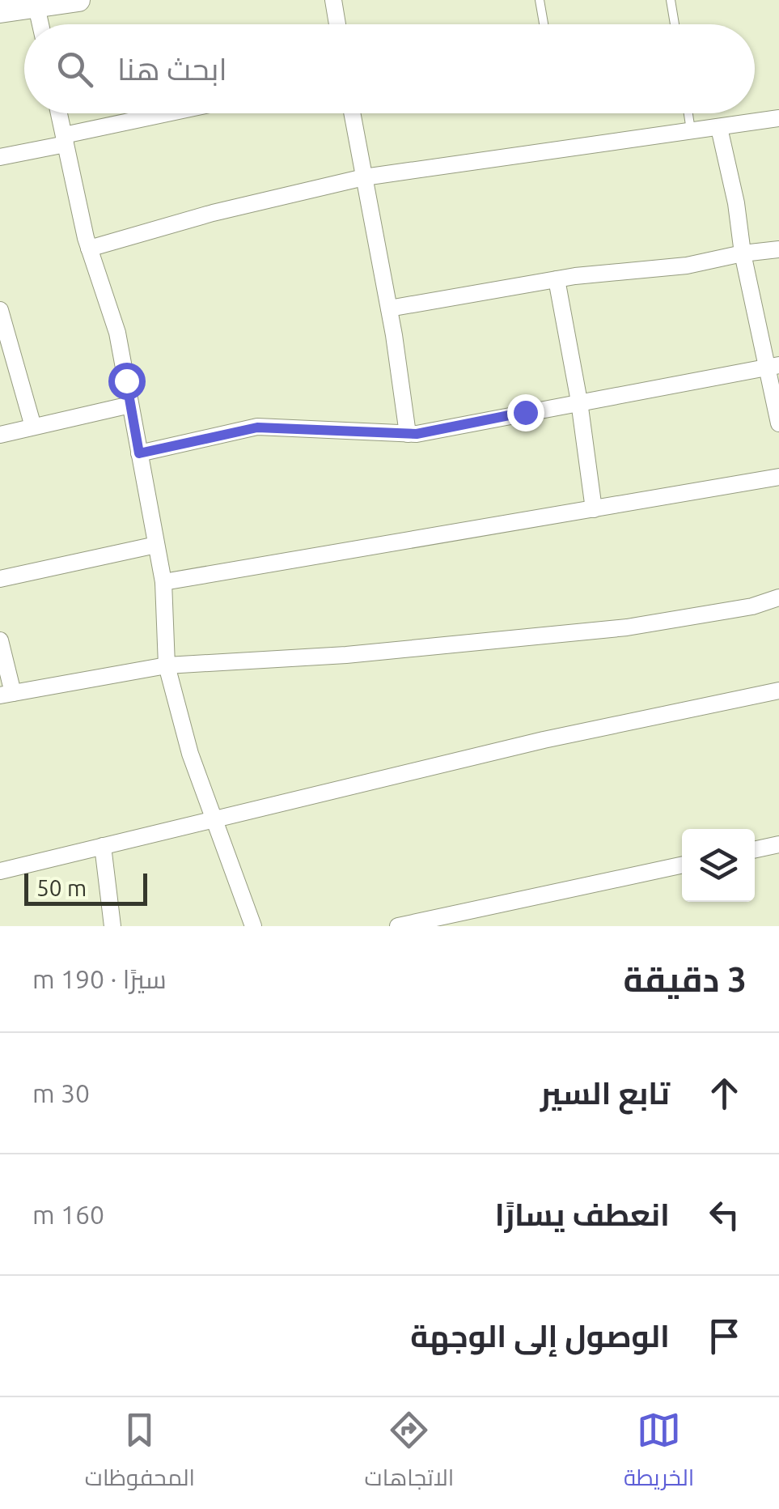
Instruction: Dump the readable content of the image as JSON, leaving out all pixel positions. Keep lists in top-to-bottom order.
{
  "scale_bar": "50 m",
  "page": {
    "search": "ابحث هنا",
    "scale": "50 m",
    "heading": ["3 دقيقة", "سيرًا · 190 m"],
    "list": [
      ["تابع السير", "30 m"],
      ["انعطف يسارًا", "160 m"],
      "الوصول إلى الوجهة"
    ],
    "nav": ["الخريطة", "الاتجاهات", "المحفوظات"]
  }
}
